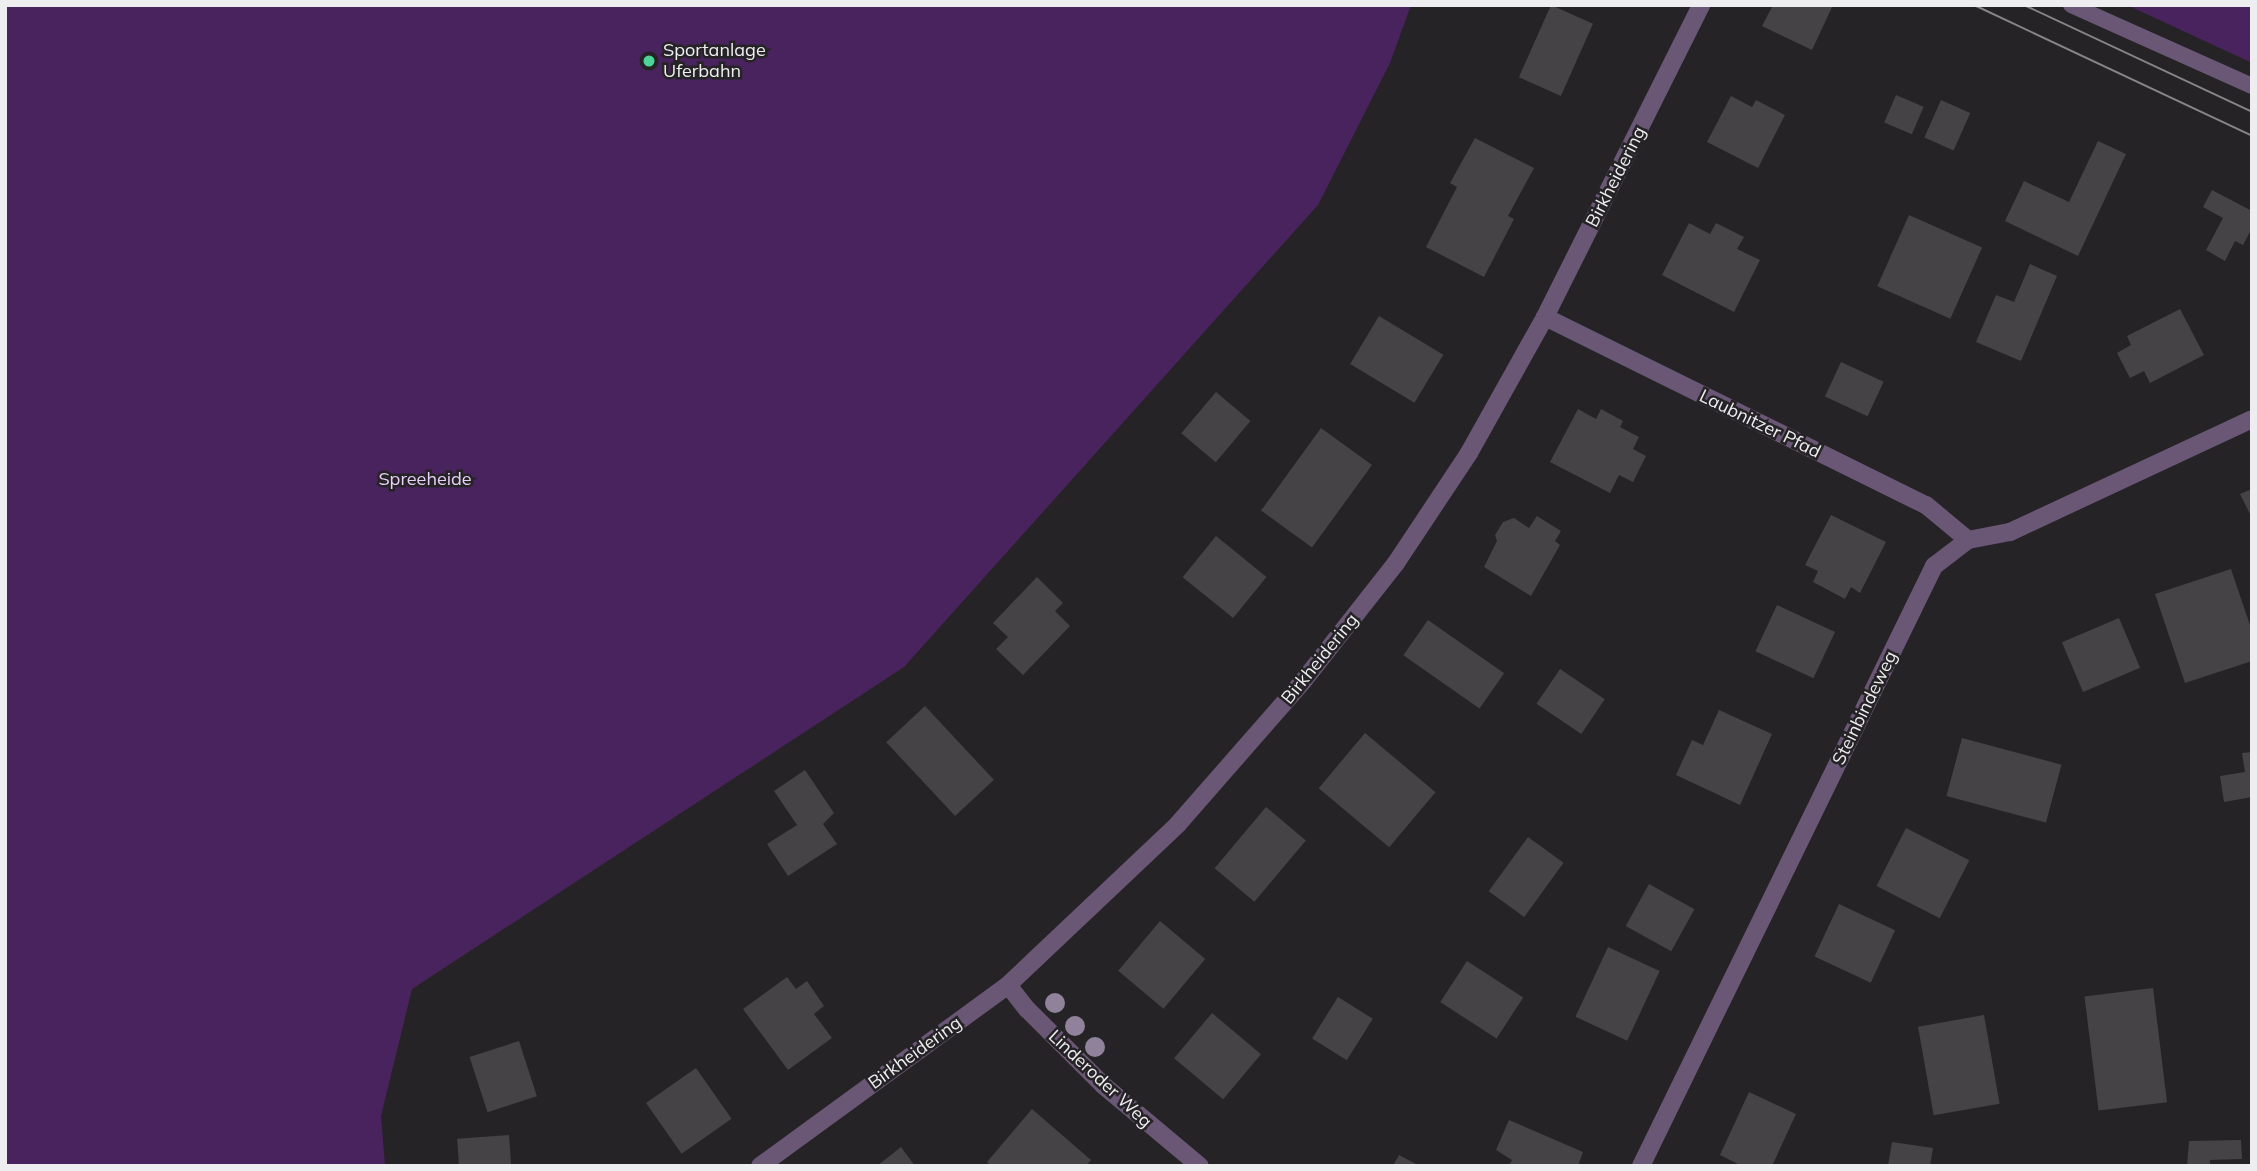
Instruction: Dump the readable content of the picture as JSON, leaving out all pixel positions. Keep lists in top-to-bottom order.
{
  "streets": {
    "street": [
      "Birkheidering",
      "Laubnitzer Pfad",
      "Steinbindeweg",
      "Linderoder Weg"
    ]
  },
  "crossings": [
    ["Birkheidering", "Laubnitzer Pfad"],
    ["Birkheidering", "Linderoder Weg"],
    ["Laubnitzer Pfad", "Steinbindeweg"]
  ],
  "parks": ["Spreeheide"],
  "places": ["Sportanlage Uferbahn"]
}
